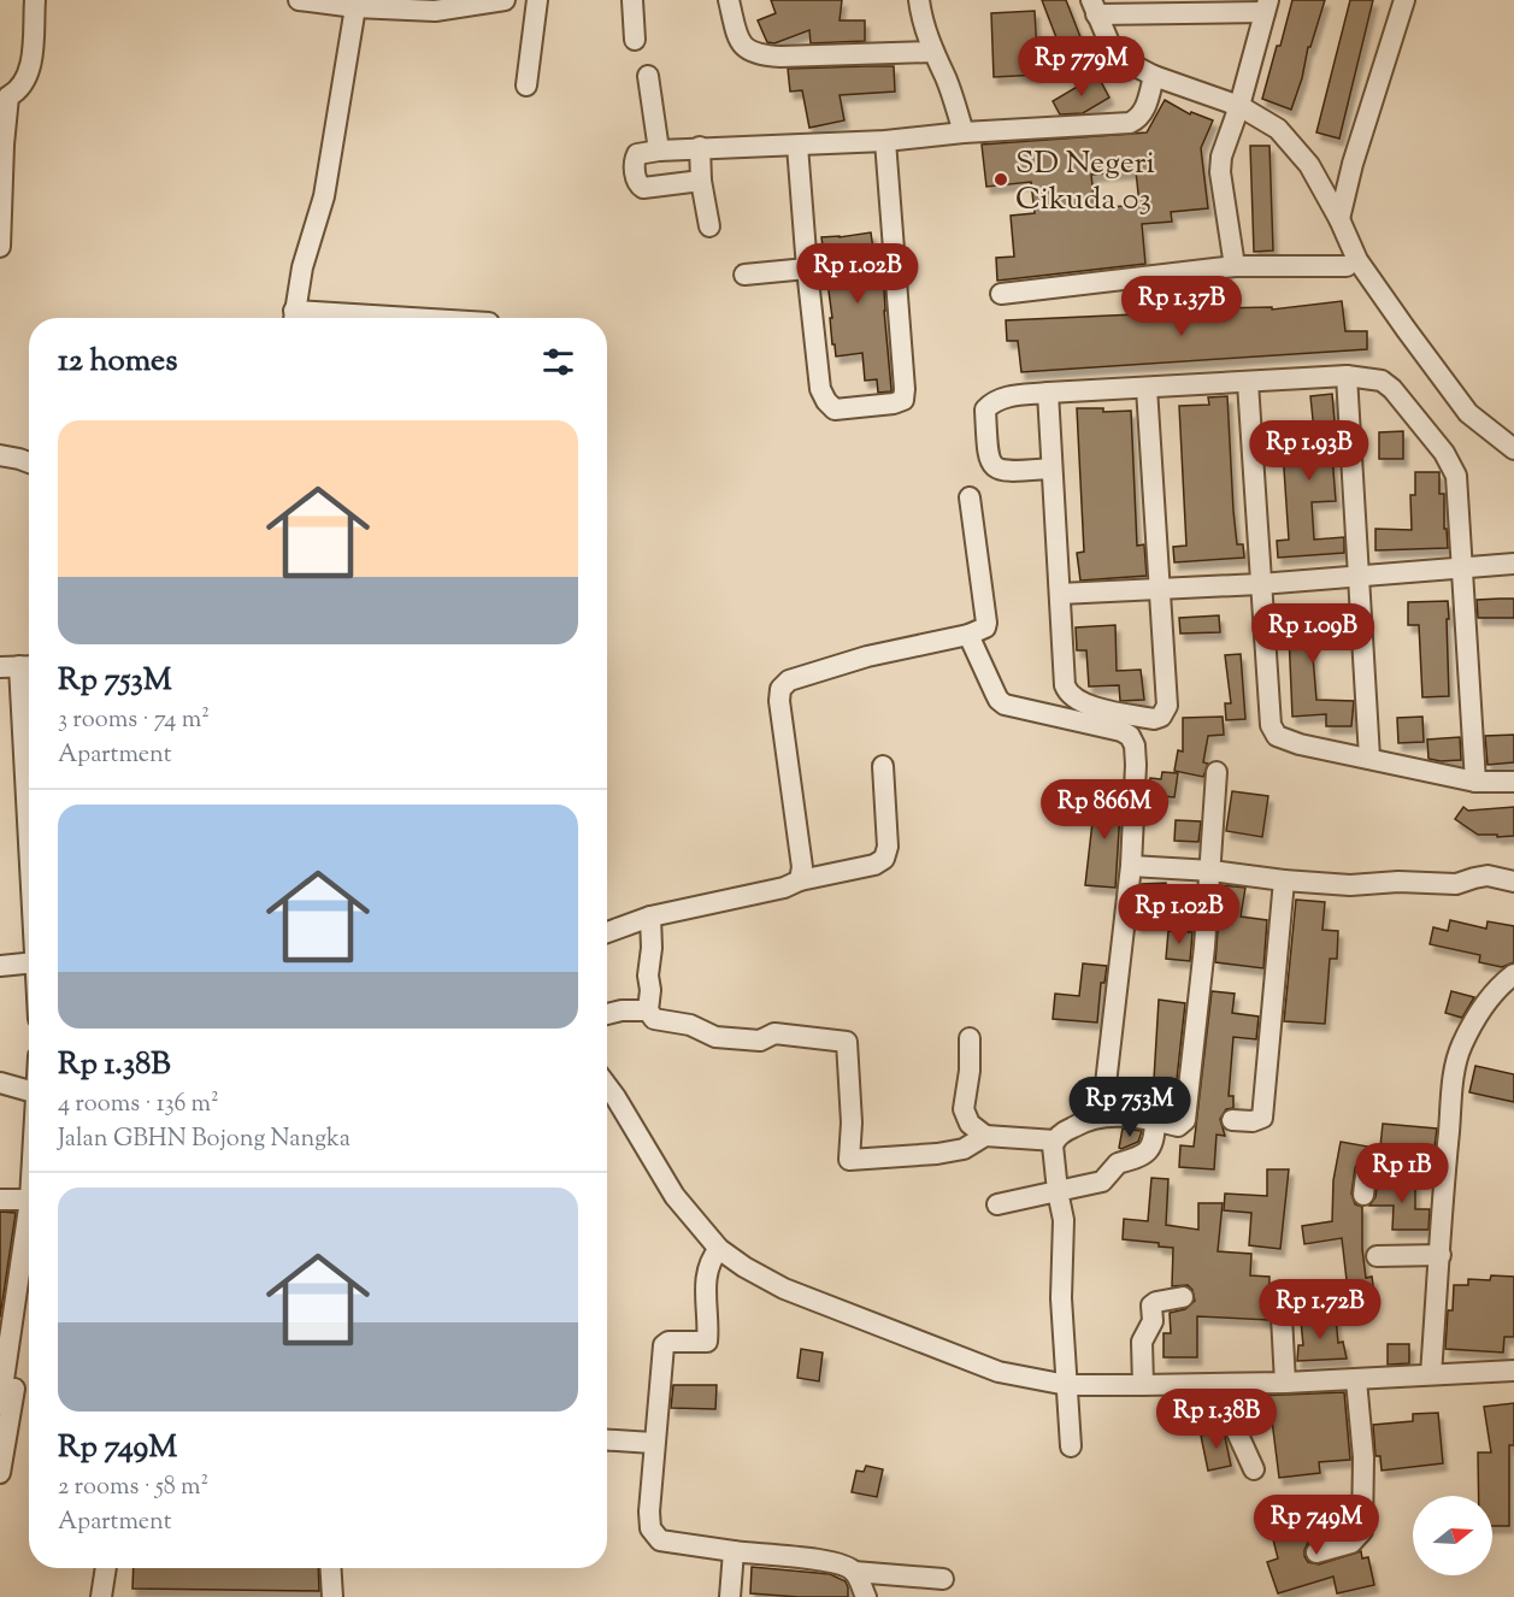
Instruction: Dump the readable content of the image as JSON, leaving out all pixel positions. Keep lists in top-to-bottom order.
{
  "places": ["SD Negeri Cikuda 03"],
  "north": "right",
  "page": {
    "price": [
      "Rp 779M",
      "Rp 1.02B",
      "Rp 1.37B",
      "Rp 1.93B",
      "Rp 1.09B",
      "Rp 866M",
      "Rp 1.02B",
      "Rp 753M",
      "Rp 1B",
      "Rp 1.72B",
      "Rp 1.38B",
      "Rp 749M"
    ],
    "heading": "12 homes",
    "list": [
      {
        "name": "Rp 753M",
        "note": "3 rooms · 74 m² · Apartment"
      },
      {
        "name": "Rp 1.38B",
        "note": "4 rooms · 136 m² · Jalan GBHN Bojong Nangka"
      },
      {
        "name": "Rp 749M",
        "note": "2 rooms · 58 m² · Apartment"
      }
    ]
  }
}
